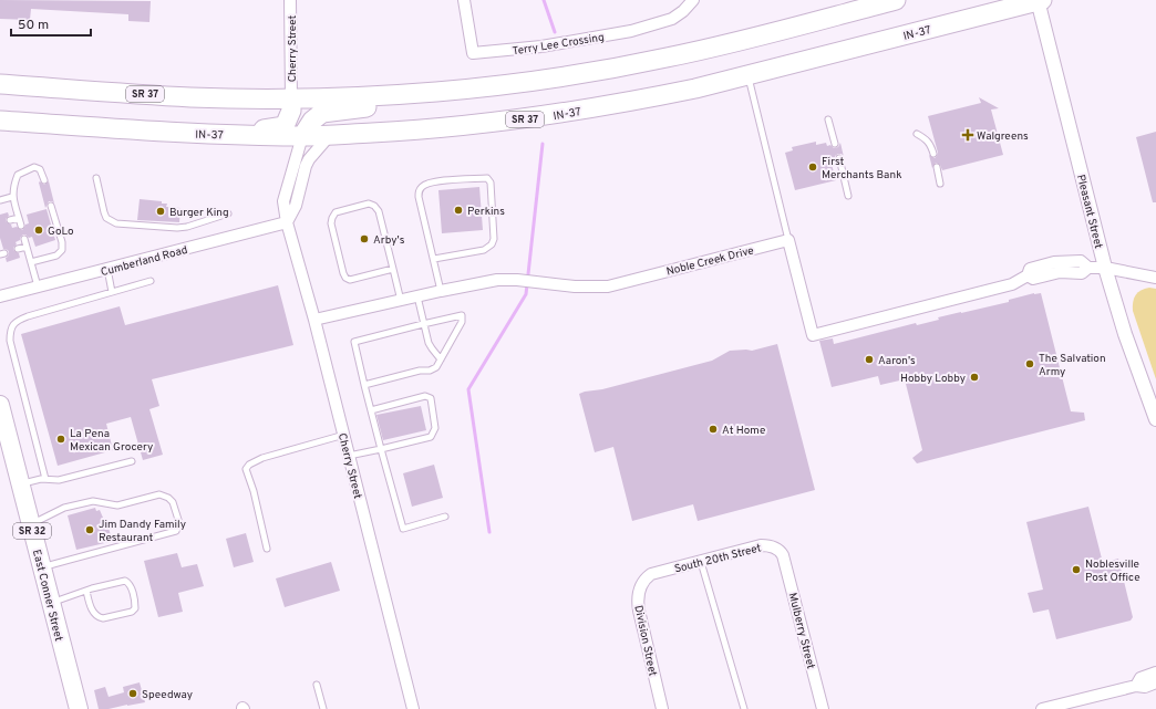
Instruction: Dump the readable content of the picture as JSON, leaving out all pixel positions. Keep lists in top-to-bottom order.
{
  "streets": {
    "highway": ["IN-37", "SR 37"],
    "main road": ["SR 32", "East Conner Street"],
    "street": [
      "Terry Lee Crossing",
      "Cherry Street",
      "Pleasant Street",
      "Cumberland Road",
      "Noble Creek Drive",
      "South 20th Street",
      "Mulberry Street",
      "Division Street"
    ]
  },
  "crossings": [
    ["IN-37", "Cherry Street"],
    ["IN-37", "Pleasant Street"],
    ["Cherry Street", "SR 37"],
    ["Cherry Street", "Cumberland Road"],
    ["Cherry Street", "Noble Creek Drive"],
    ["South 20th Street", "Mulberry Street"],
    ["South 20th Street", "Division Street"]
  ],
  "places": {
    "health": ["Walgreens"],
    "other": [
      "First Merchants Bank",
      "Perkins",
      "Burger King",
      "GoLo",
      "Arby's",
      "Aaron's",
      "The Salvation Army",
      "Hobby Lobby",
      "At Home",
      "La Pena Mexican Grocery",
      "Jim Dandy Family Restaurant",
      "Noblesville Post Office",
      "Speedway"
    ]
  },
  "scale_bar": "50 m"
}
